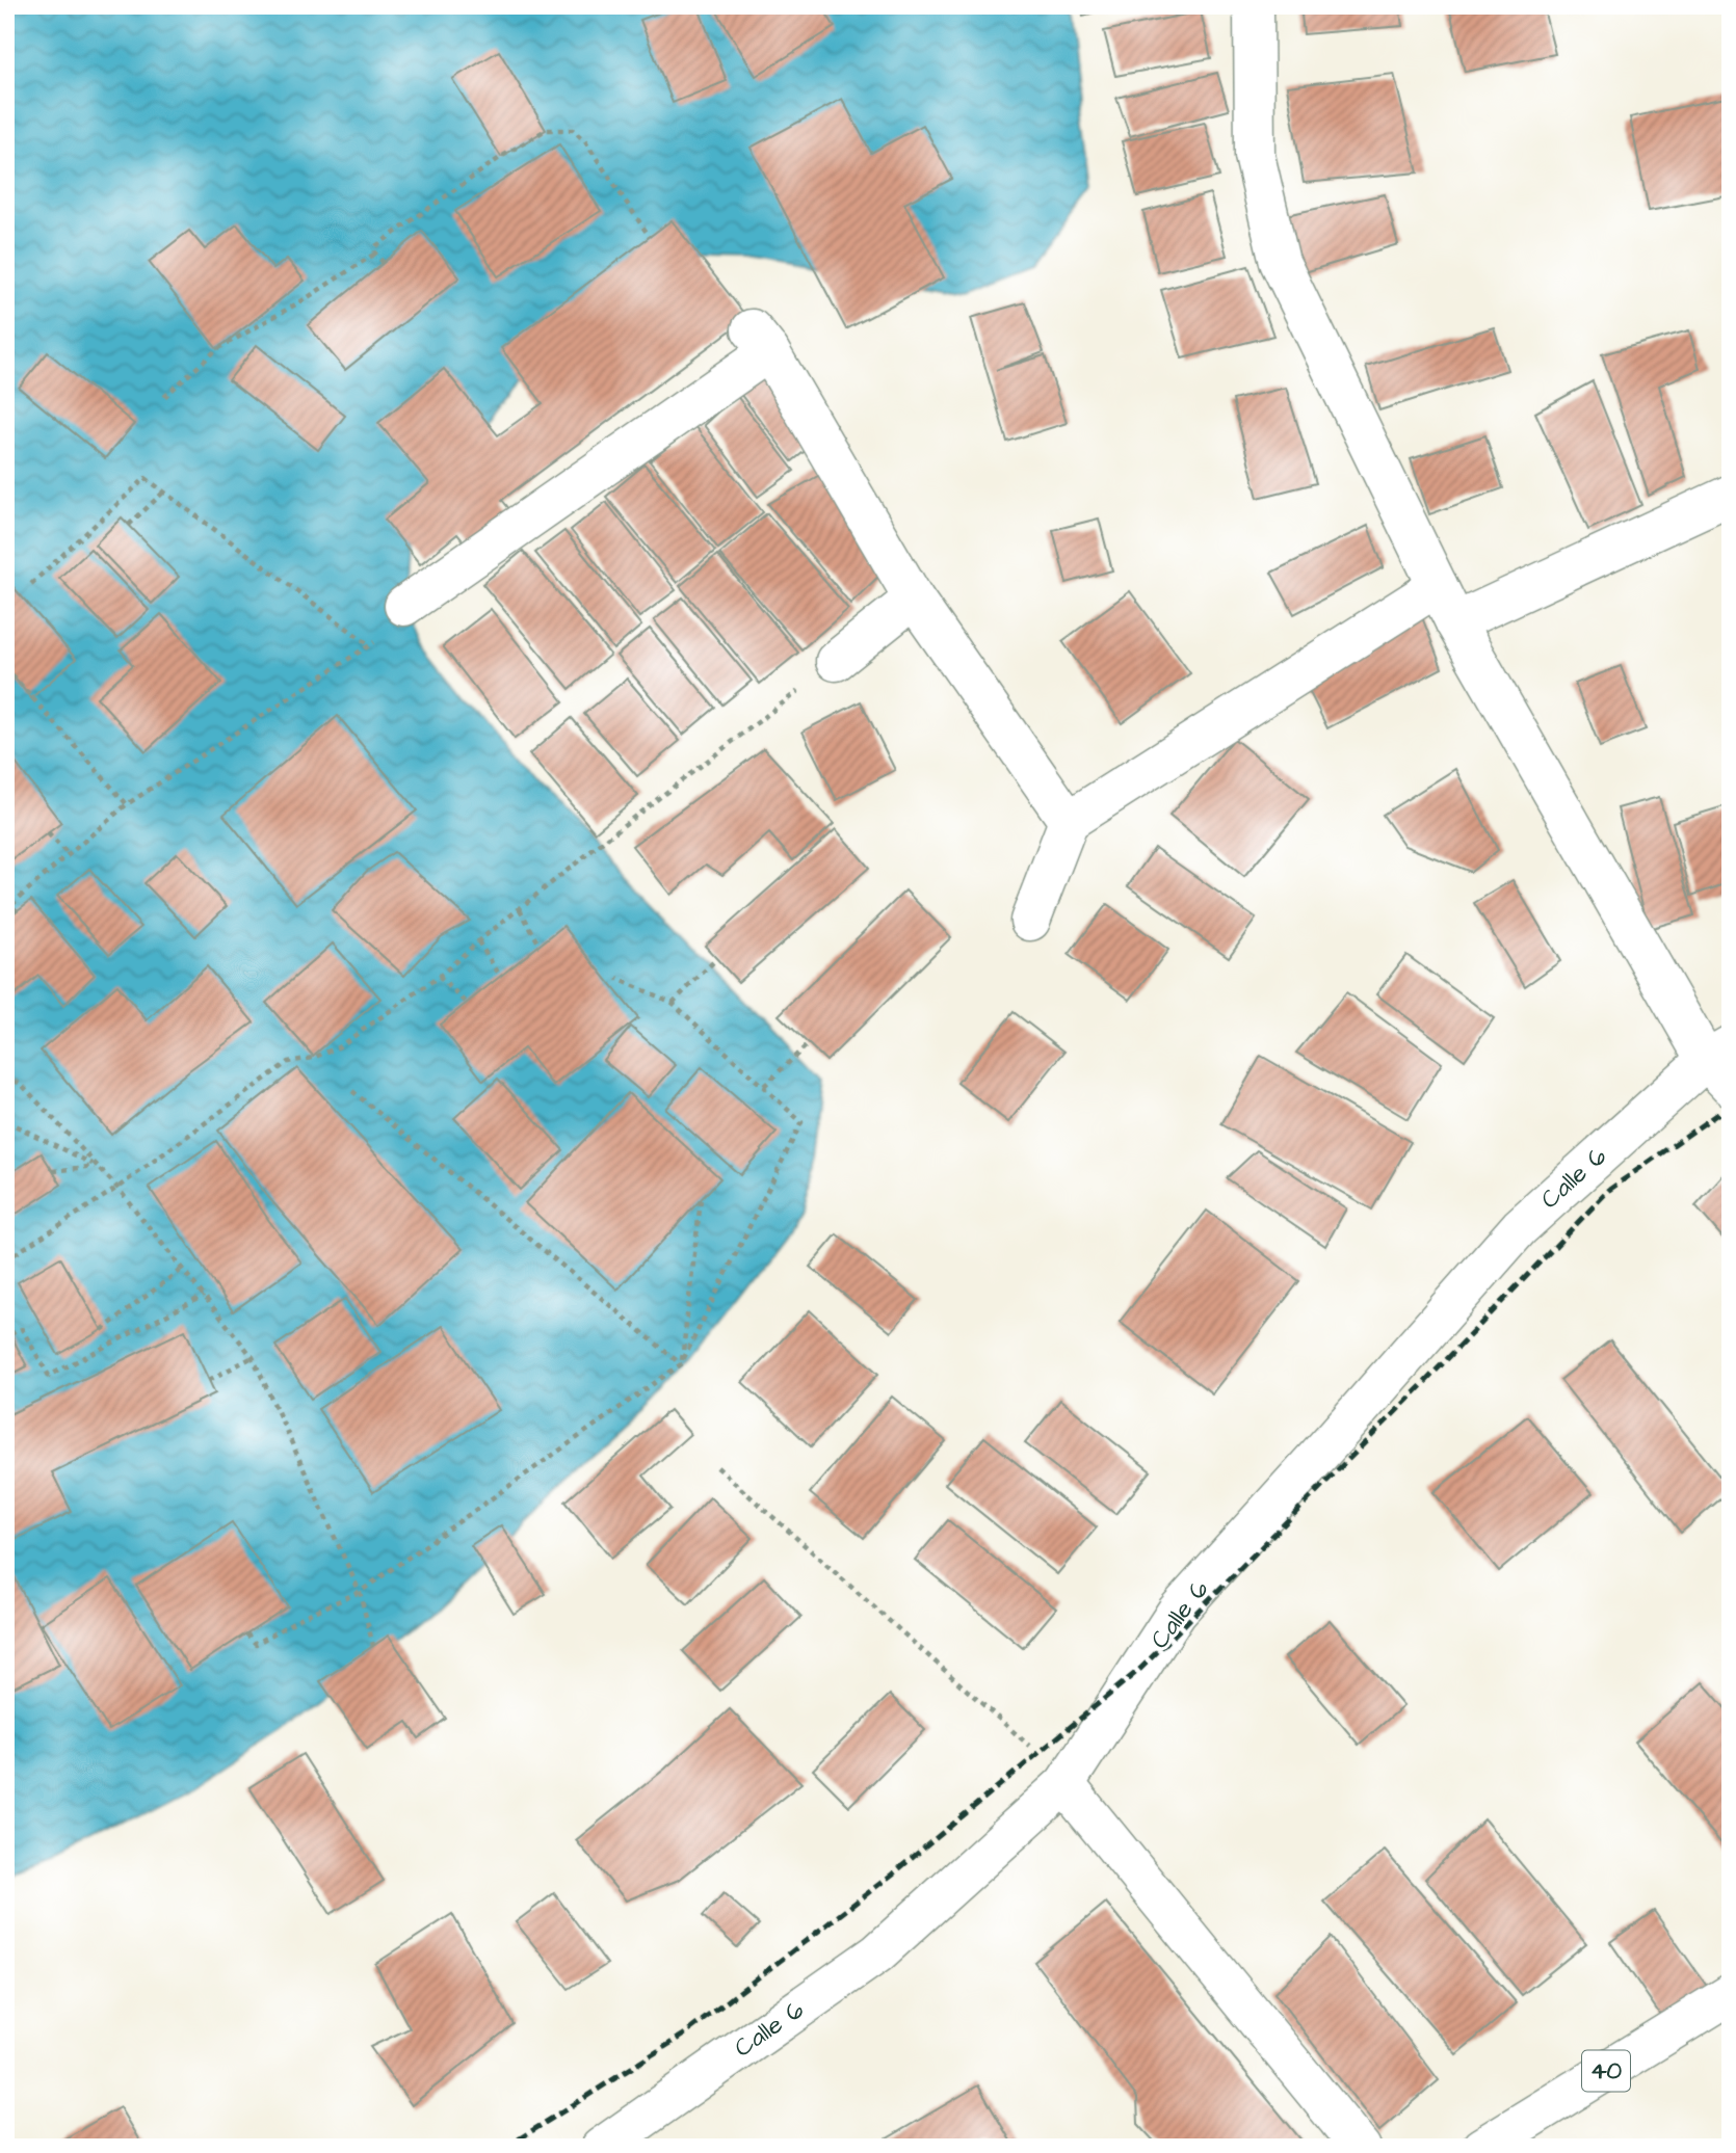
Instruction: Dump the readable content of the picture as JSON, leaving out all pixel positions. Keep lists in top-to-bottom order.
{
  "streets": {
    "main road": ["Calle 6", "40"]
  }
}
